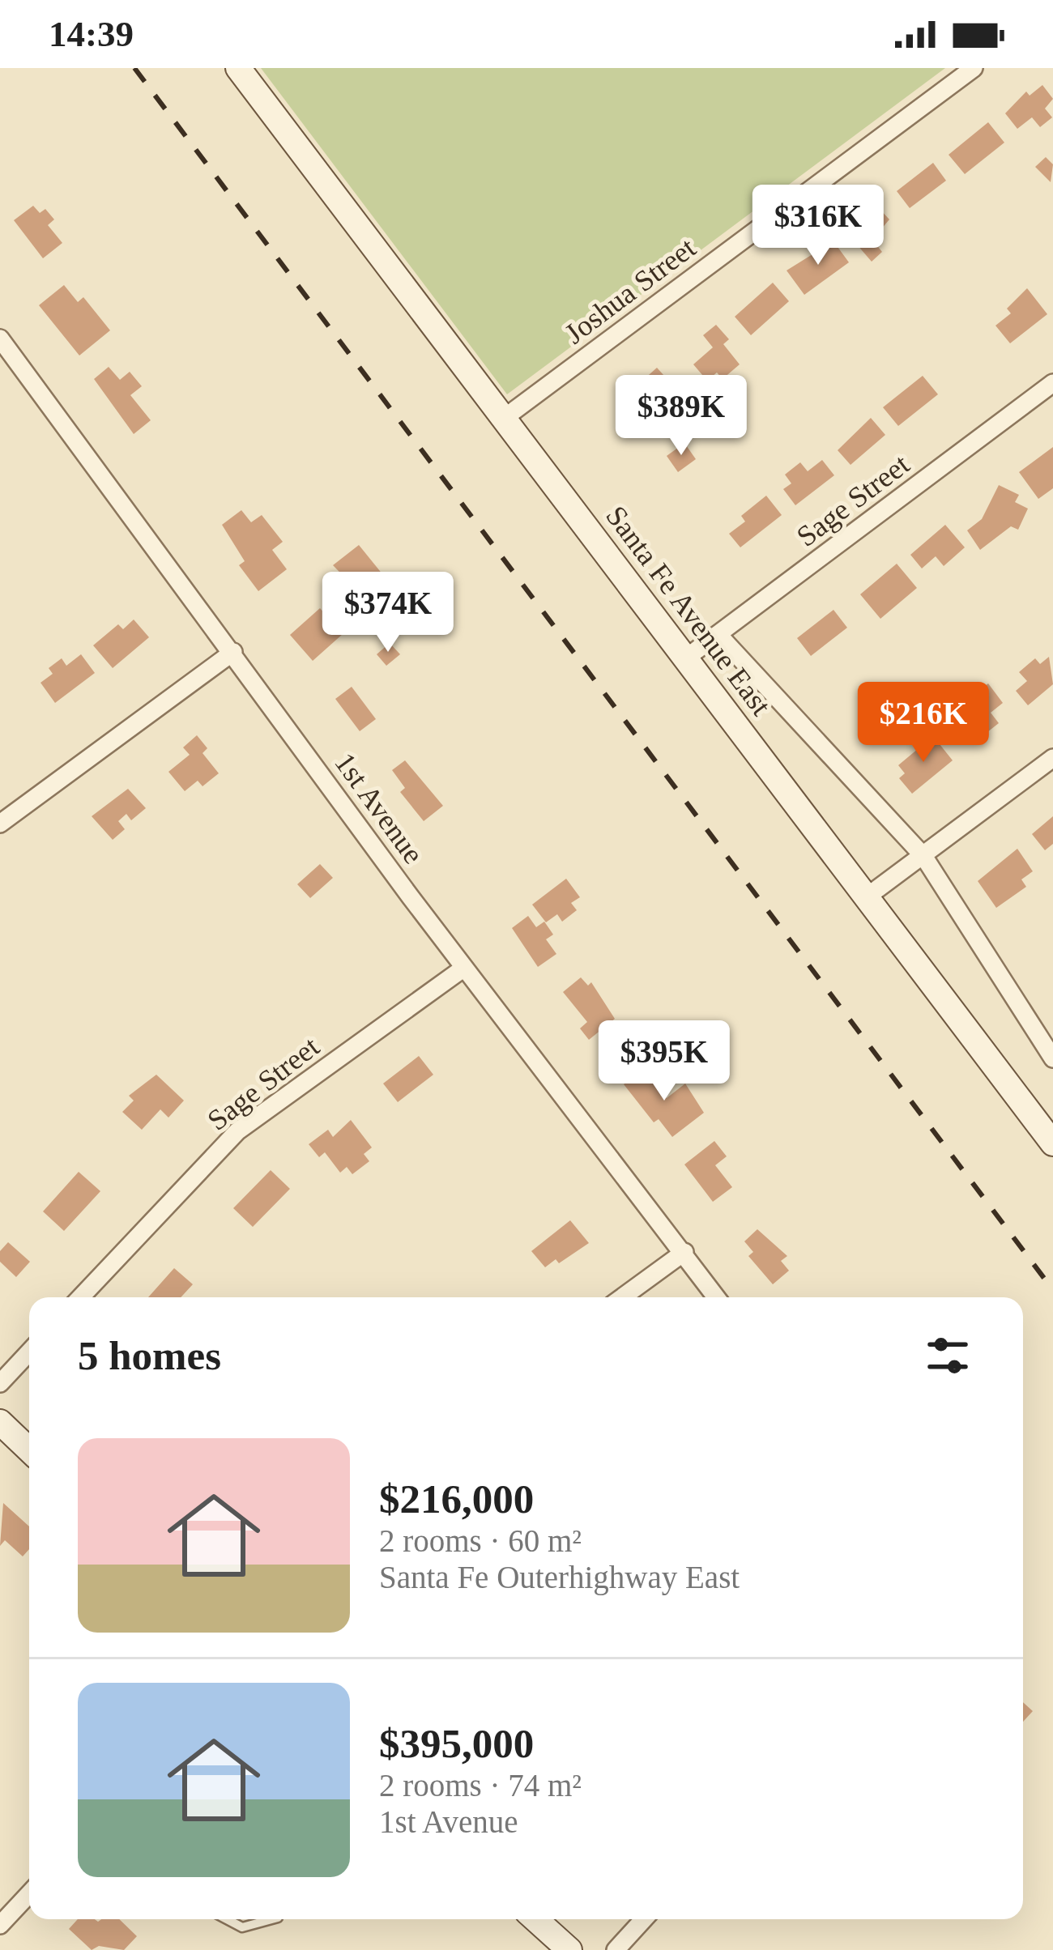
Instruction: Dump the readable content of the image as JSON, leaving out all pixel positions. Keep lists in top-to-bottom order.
{
  "streets": {
    "street": [
      "Joshua Street",
      "Sage Street",
      "Santa Fe Avenue East",
      "1st Avenue"
    ]
  },
  "crossings": [
    ["Joshua Street", "Santa Fe Avenue East"],
    ["Sage Street", "Santa Fe Avenue East"],
    ["Sage Street", "1st Avenue"]
  ],
  "page": {
    "status": "14:39",
    "price": [
      "$316K",
      "$389K",
      "$374K",
      "$216K",
      "$395K"
    ],
    "heading": "5 homes",
    "list": [
      {
        "name": "$216,000",
        "note": "2 rooms · 60 m² · Santa Fe Outerhighway East"
      },
      {
        "name": "$395,000",
        "note": "2 rooms · 74 m² · 1st Avenue"
      }
    ]
  }
}
